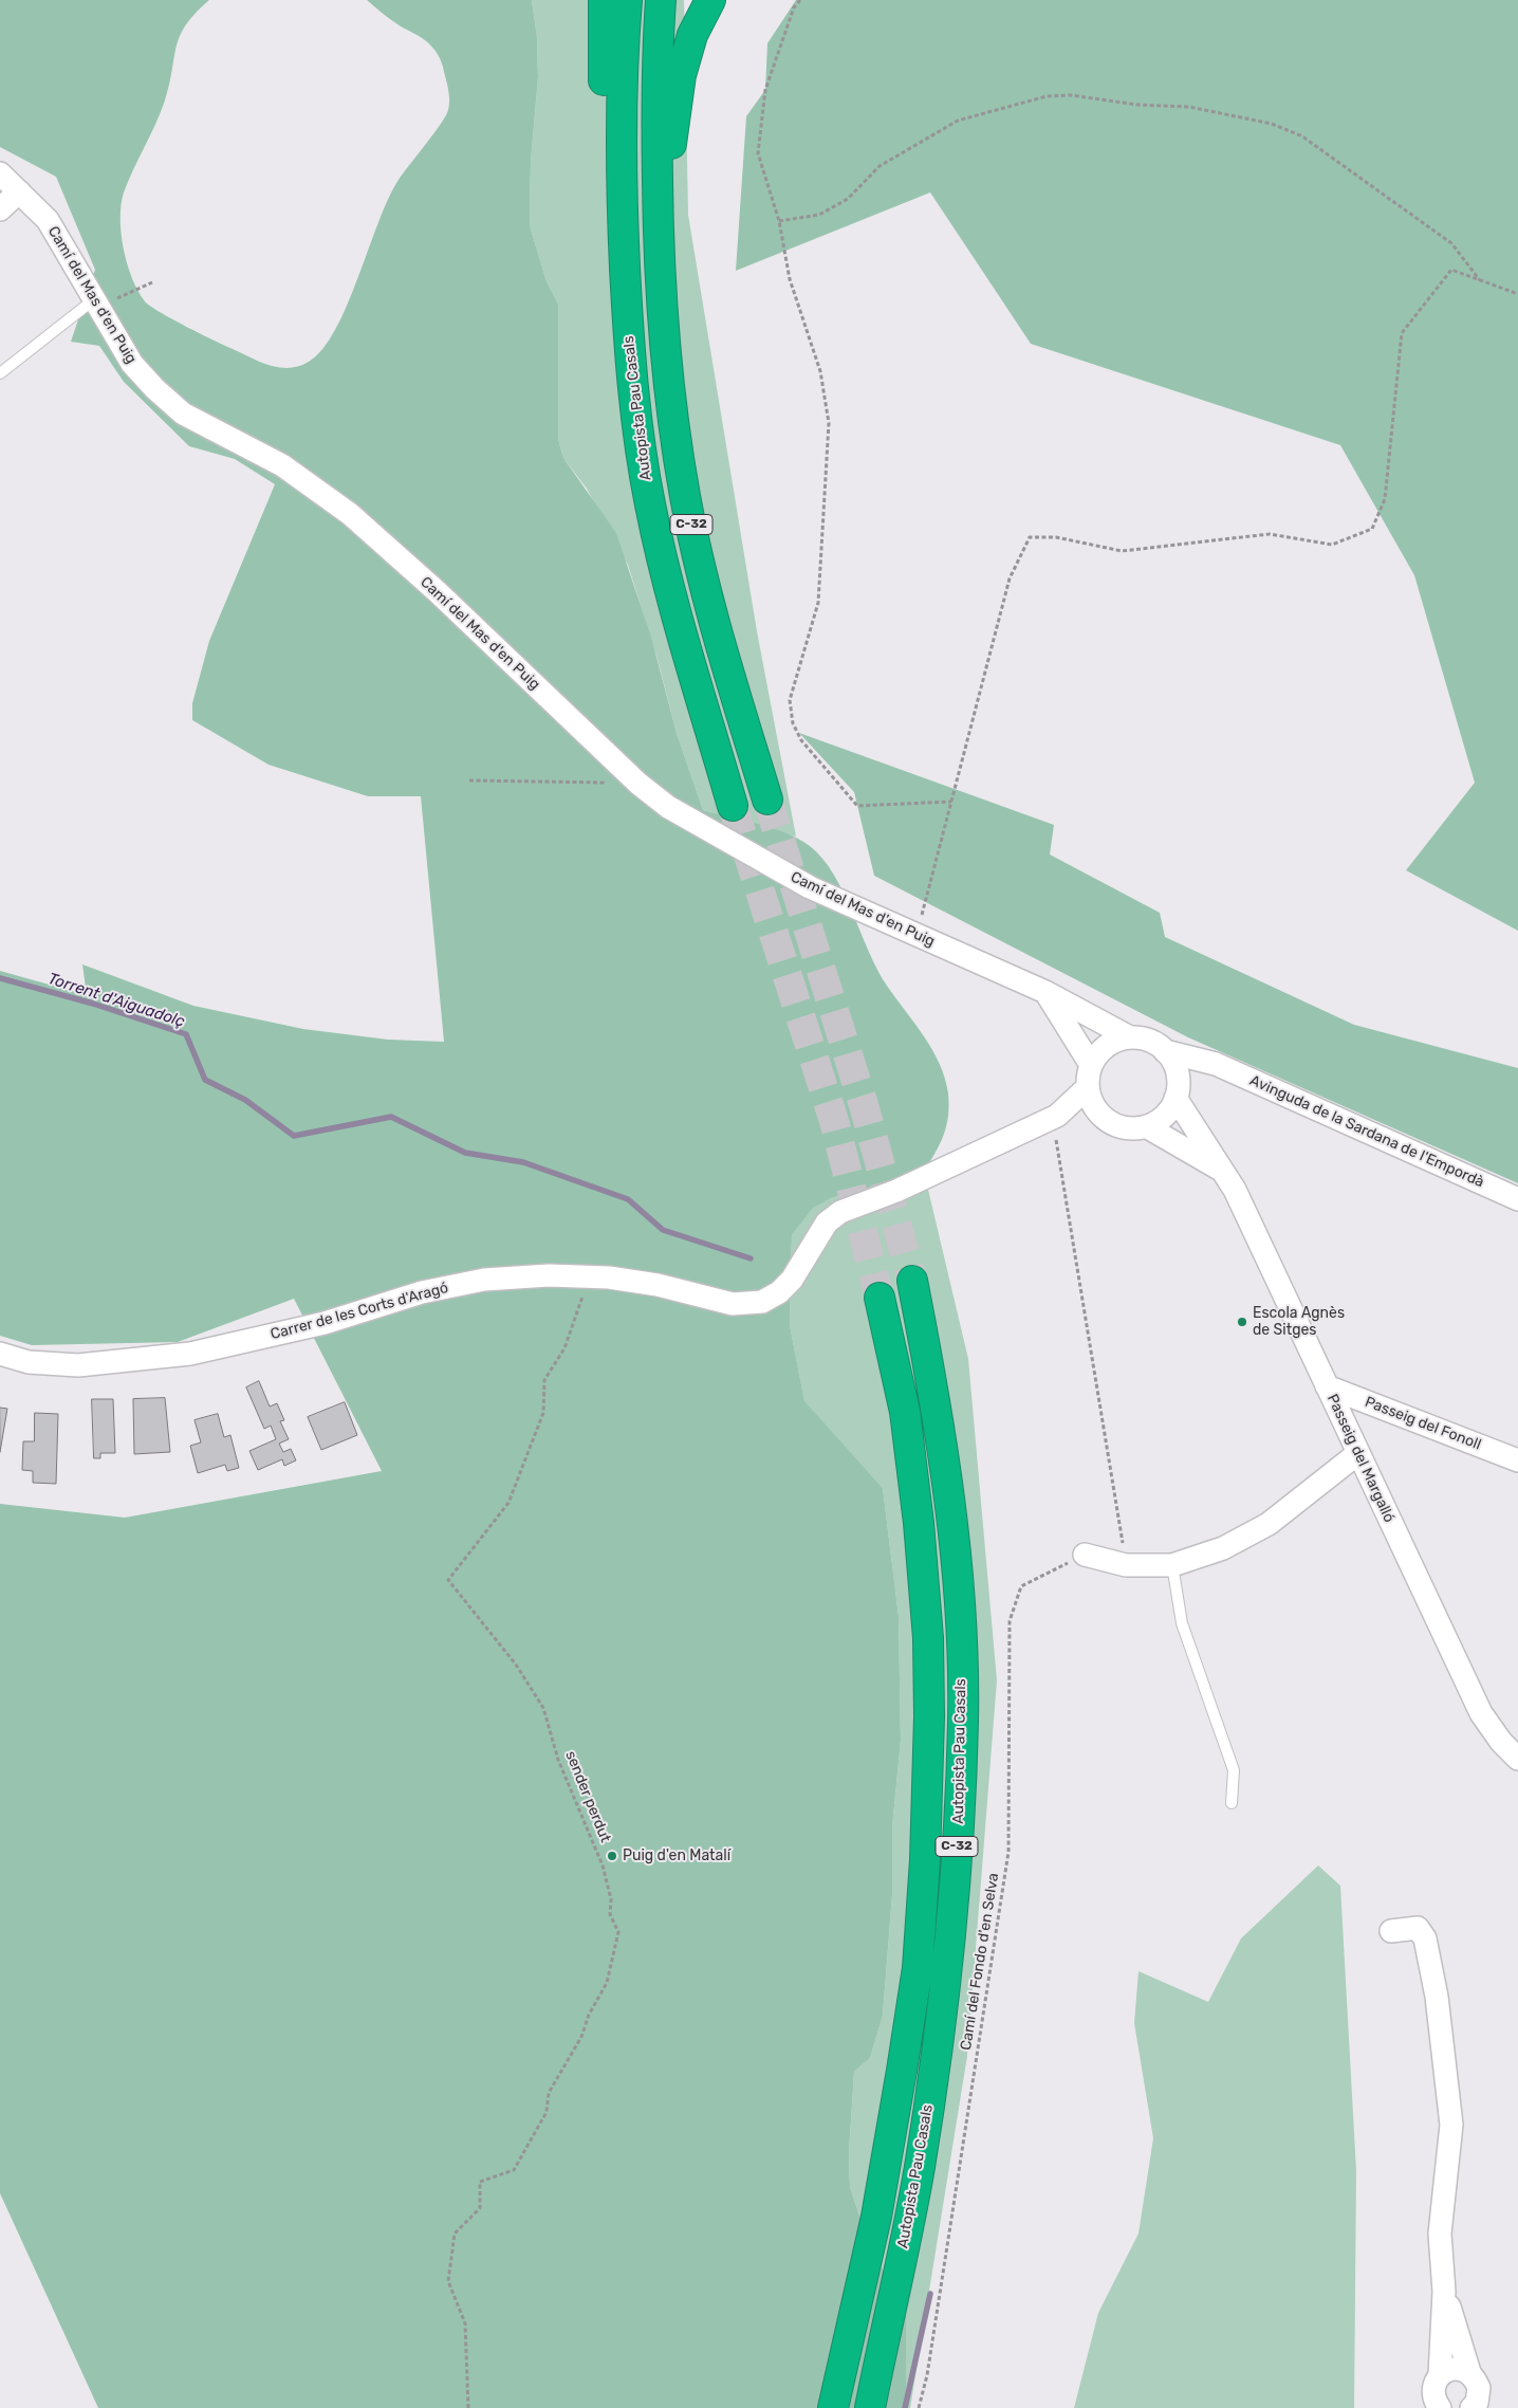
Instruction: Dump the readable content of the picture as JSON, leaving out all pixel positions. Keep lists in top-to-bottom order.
{
  "streets": {
    "highway": ["Autopista Pau Casals", "C-32"],
    "street": [
      "Camí del Mas d'en Puig",
      "Avinguda de la Sardana de l'Empordà",
      "Carrer de les Corts d'Aragó",
      "Passeig del Fonoll",
      "Passeig del Margalló"
    ],
    "path": ["sender perdut", "Camí del Fondo d'en Selva"]
  },
  "crossings": [
    ["Camí del Mas d'en Puig", "Avinguda de la Sardana de l'Empordà"],
    ["Camí del Mas d'en Puig", "Passeig del Margalló"],
    ["Avinguda de la Sardana de l'Empordà", "Passeig del Margalló"],
    ["Carrer de les Corts d'Aragó", "sender perdut"],
    ["Passeig del Fonoll", "Passeig del Margalló"]
  ],
  "water": ["Torrent d'Aiguadolç"],
  "places": ["Escola Agnès de Sitges", "Puig d'en Matalí"]
}
